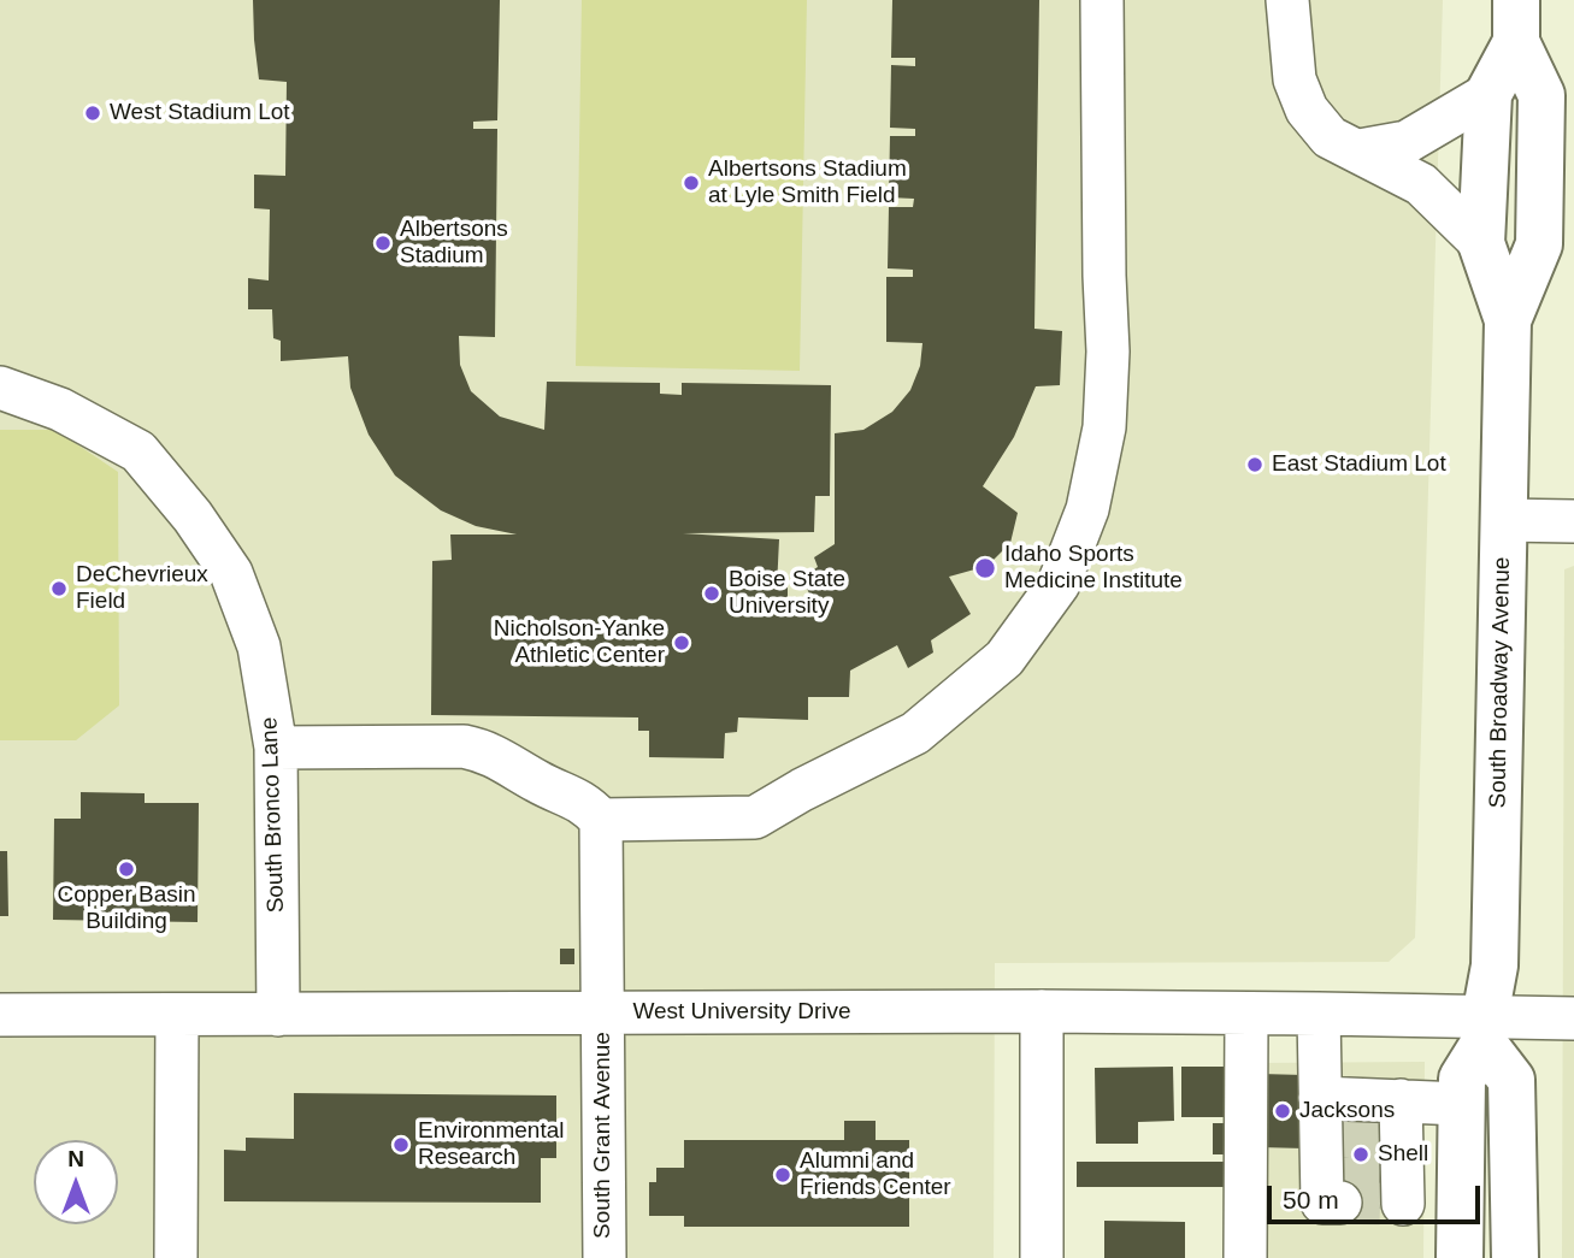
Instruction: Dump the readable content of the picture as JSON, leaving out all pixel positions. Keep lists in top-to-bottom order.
{
  "streets": {
    "main road": ["South Broadway Avenue"],
    "street": ["South Bronco Lane", "West University Drive", "South Grant Avenue"]
  },
  "crossings": [
    ["South Broadway Avenue", "West University Drive"],
    ["South Bronco Lane", "West University Drive"],
    ["West University Drive", "South Grant Avenue"]
  ],
  "places": [
    "West Stadium Lot",
    "Albertsons Stadium at Lyle Smith Field",
    "Albertsons Stadium",
    "East Stadium Lot",
    "Idaho Sports Medicine Institute",
    "DeChevrieux Field",
    "Boise State University",
    "Nicholson-Yanke Athletic Center",
    "Copper Basin Building",
    "Jacksons",
    "Environmental Research",
    "Shell",
    "Alumni and Friends Center"
  ],
  "scale_bar": "50 m",
  "north": "top"
}
